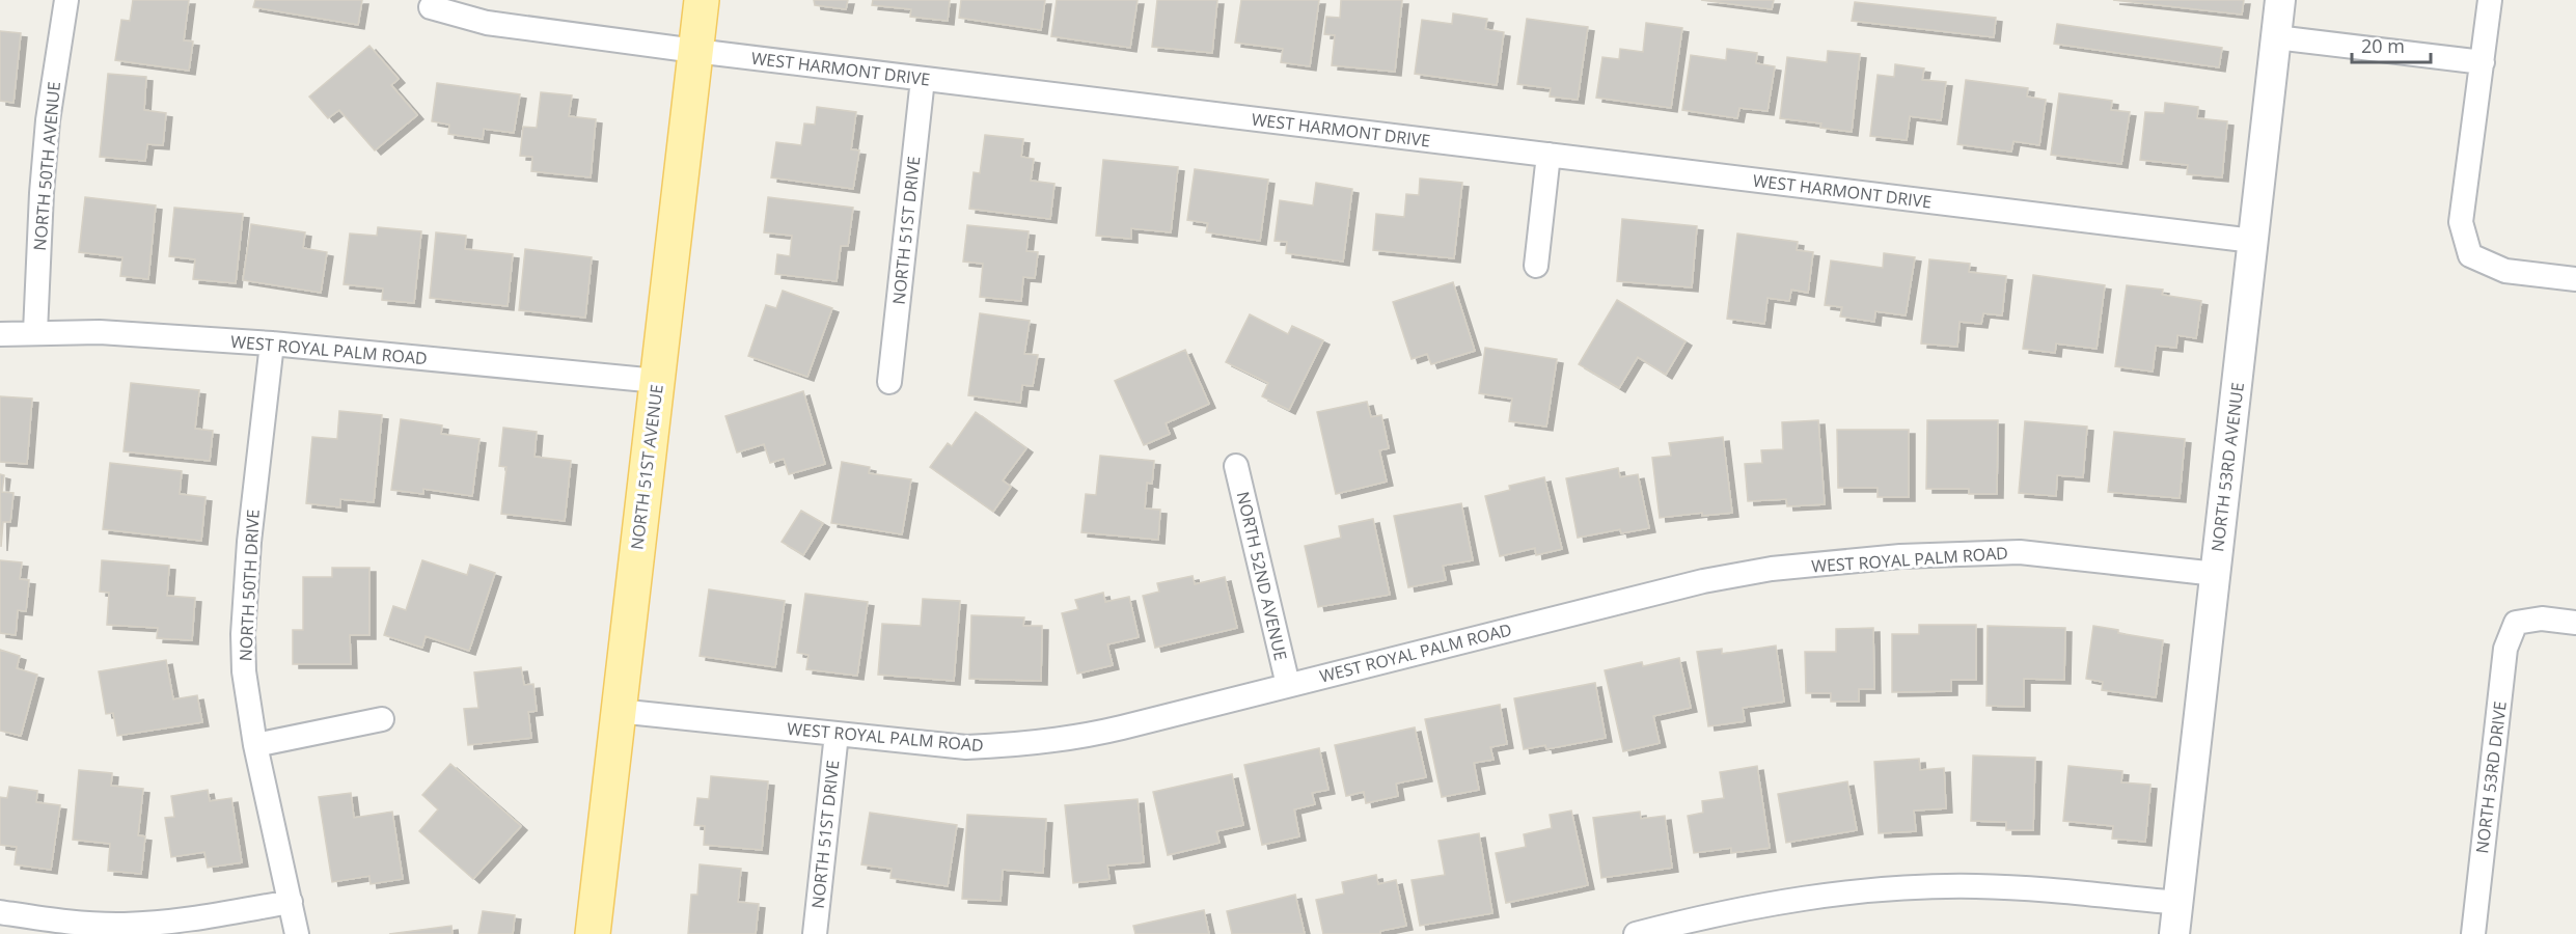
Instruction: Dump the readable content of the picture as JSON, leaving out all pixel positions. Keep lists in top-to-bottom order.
{
  "streets": {
    "main road": ["NORTH 51ST AVENUE"],
    "street": [
      "WEST HARMONT DRIVE",
      "NORTH 50TH AVENUE",
      "NORTH 51ST DRIVE",
      "WEST ROYAL PALM ROAD",
      "NORTH 53RD AVENUE",
      "NORTH 52ND AVENUE",
      "NORTH 50TH DRIVE",
      "NORTH 53RD DRIVE"
    ]
  },
  "crossings": [
    ["WEST HARMONT DRIVE", "NORTH 51ST DRIVE"],
    ["WEST HARMONT DRIVE", "NORTH 51ST AVENUE"],
    ["WEST HARMONT DRIVE", "NORTH 53RD AVENUE"],
    ["NORTH 50TH AVENUE", "WEST ROYAL PALM ROAD"],
    ["NORTH 51ST DRIVE", "WEST ROYAL PALM ROAD"],
    ["WEST ROYAL PALM ROAD", "NORTH 51ST AVENUE"],
    ["WEST ROYAL PALM ROAD", "NORTH 53RD AVENUE"],
    ["WEST ROYAL PALM ROAD", "NORTH 52ND AVENUE"],
    ["WEST ROYAL PALM ROAD", "NORTH 50TH DRIVE"]
  ],
  "scale_bar": "20 m"
}
